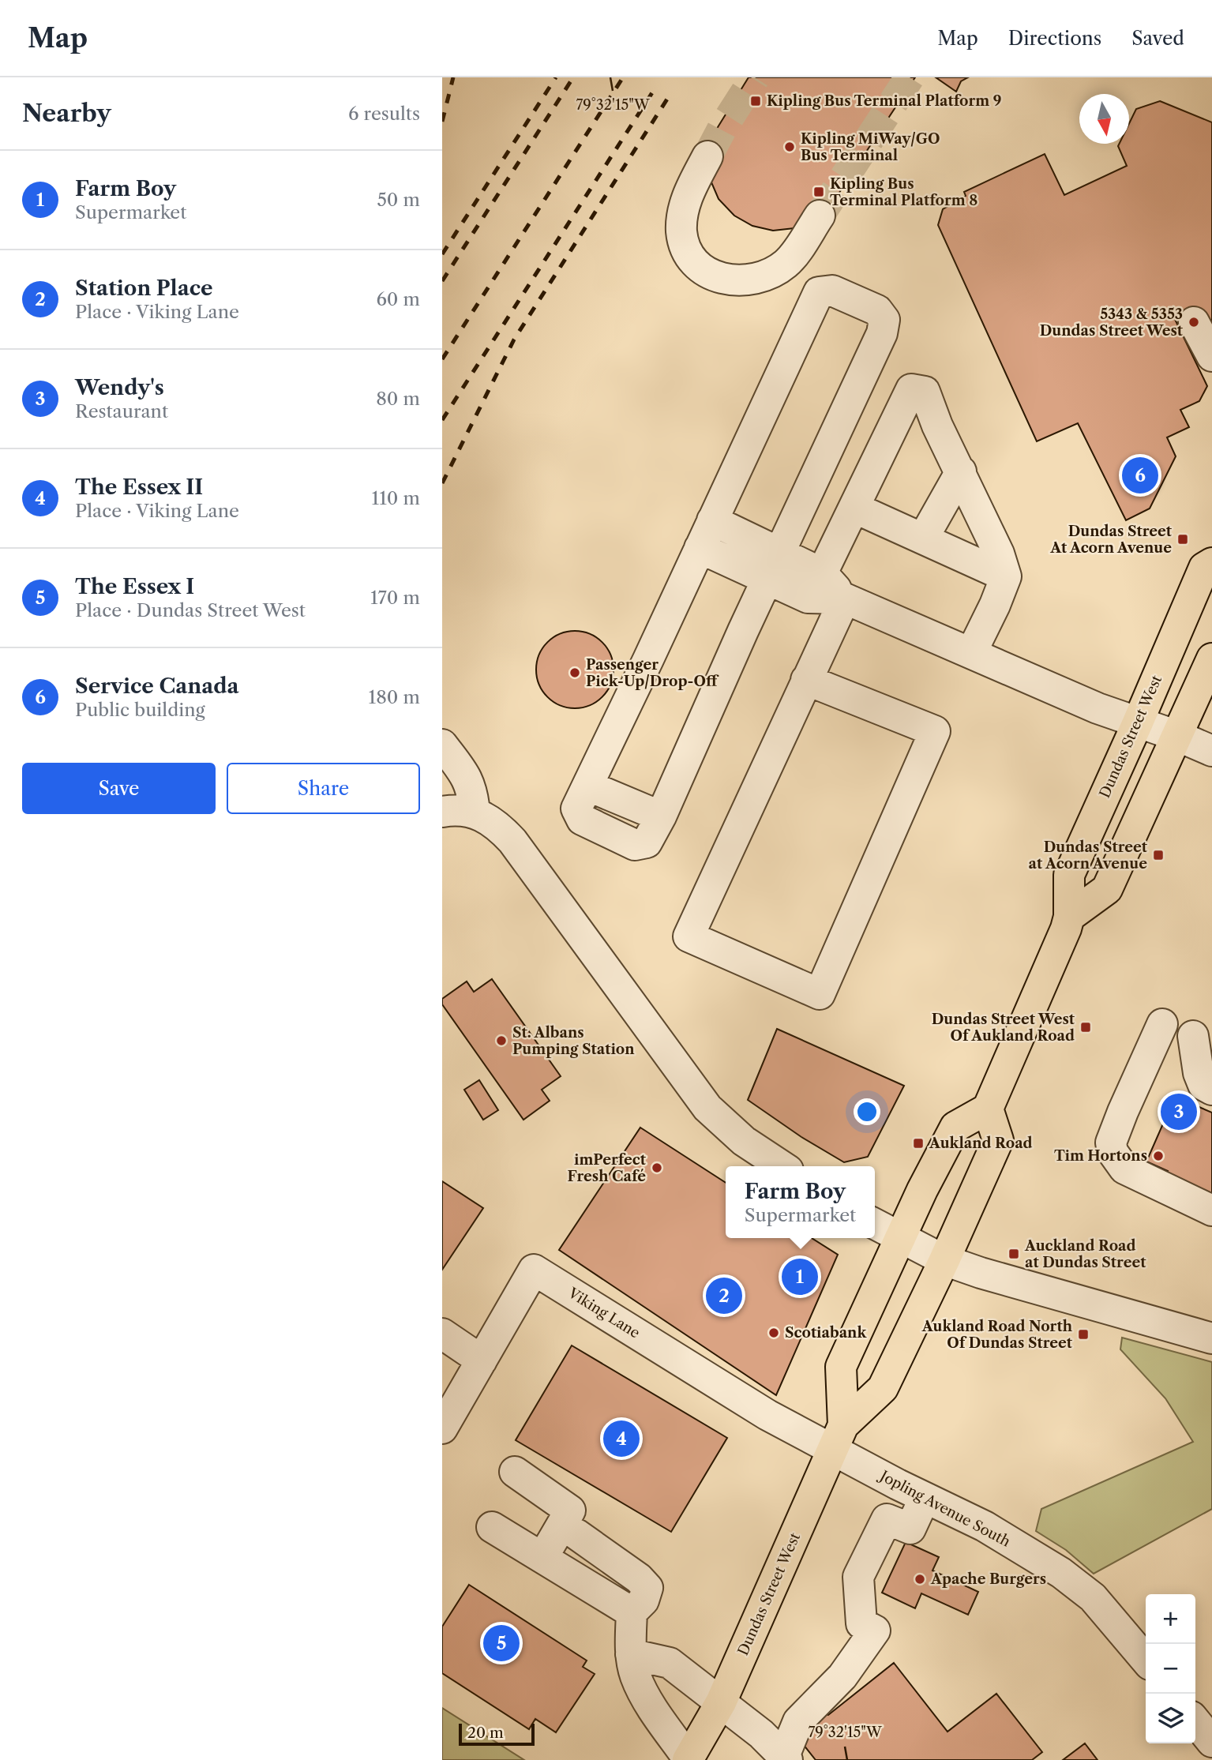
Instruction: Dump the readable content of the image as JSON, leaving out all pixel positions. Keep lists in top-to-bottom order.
{
  "streets": {
    "main road": ["Dundas Street West"],
    "street": ["Viking Lane", "Jopling Avenue South"]
  },
  "crossings": [
    ["Dundas Street West", "Viking Lane"],
    ["Dundas Street West", "Jopling Avenue South"],
    ["Viking Lane", "Jopling Avenue South"]
  ],
  "places": {
    "transit": [
      "Kipling Bus Terminal Platform 9",
      "Kipling Bus Terminal Platform 8",
      "Dundas Street At Acorn Avenue",
      "Dundas Street at Acorn Avenue",
      "Dundas Street West Of Aukland Road",
      "Aukland Road",
      "Auckland Road at Dundas Street",
      "Aukland Road North Of Dundas Street"
    ],
    "other": [
      "Kipling MiWay/GO Bus Terminal",
      "5343 & 5353 Dundas Street West",
      "Passenger Pick-Up/Drop-Off",
      "St. Albans Pumping Station",
      "Tim Hortons",
      "imPerfect Fresh Café",
      "Scotiabank",
      "Apache Burgers"
    ]
  },
  "scale_bar": "20 m",
  "north": "bottom",
  "page": {
    "header": "Map",
    "nav": ["Map", "Directions", "Saved"],
    "heading": ["Nearby", "6 results"],
    "list": [
      {
        "mark": "1",
        "name": "Farm Boy",
        "note": "Supermarket",
        "value": "50 m"
      },
      {
        "mark": "2",
        "name": "Station Place",
        "note": "Place · Viking Lane",
        "value": "60 m"
      },
      {
        "mark": "3",
        "name": "Wendy's",
        "note": "Restaurant",
        "value": "80 m"
      },
      {
        "mark": "4",
        "name": "The Essex II",
        "note": "Place · Viking Lane",
        "value": "110 m"
      },
      {
        "mark": "5",
        "name": "The Essex I",
        "note": "Place · Dundas Street West",
        "value": "170 m"
      },
      {
        "mark": "6",
        "name": "Service Canada",
        "note": "Public building",
        "value": "180 m"
      }
    ],
    "pins": [
      "6",
      "3",
      "1",
      "2",
      "4",
      "5"
    ],
    "buttons": ["Save", "Share"],
    "popup": ["Farm Boy", "Supermarket"],
    "map_buttons": ["+", "−"],
    "scale": "20 m"
  },
  "coordinates": ["79°32'15\"W"]
}
